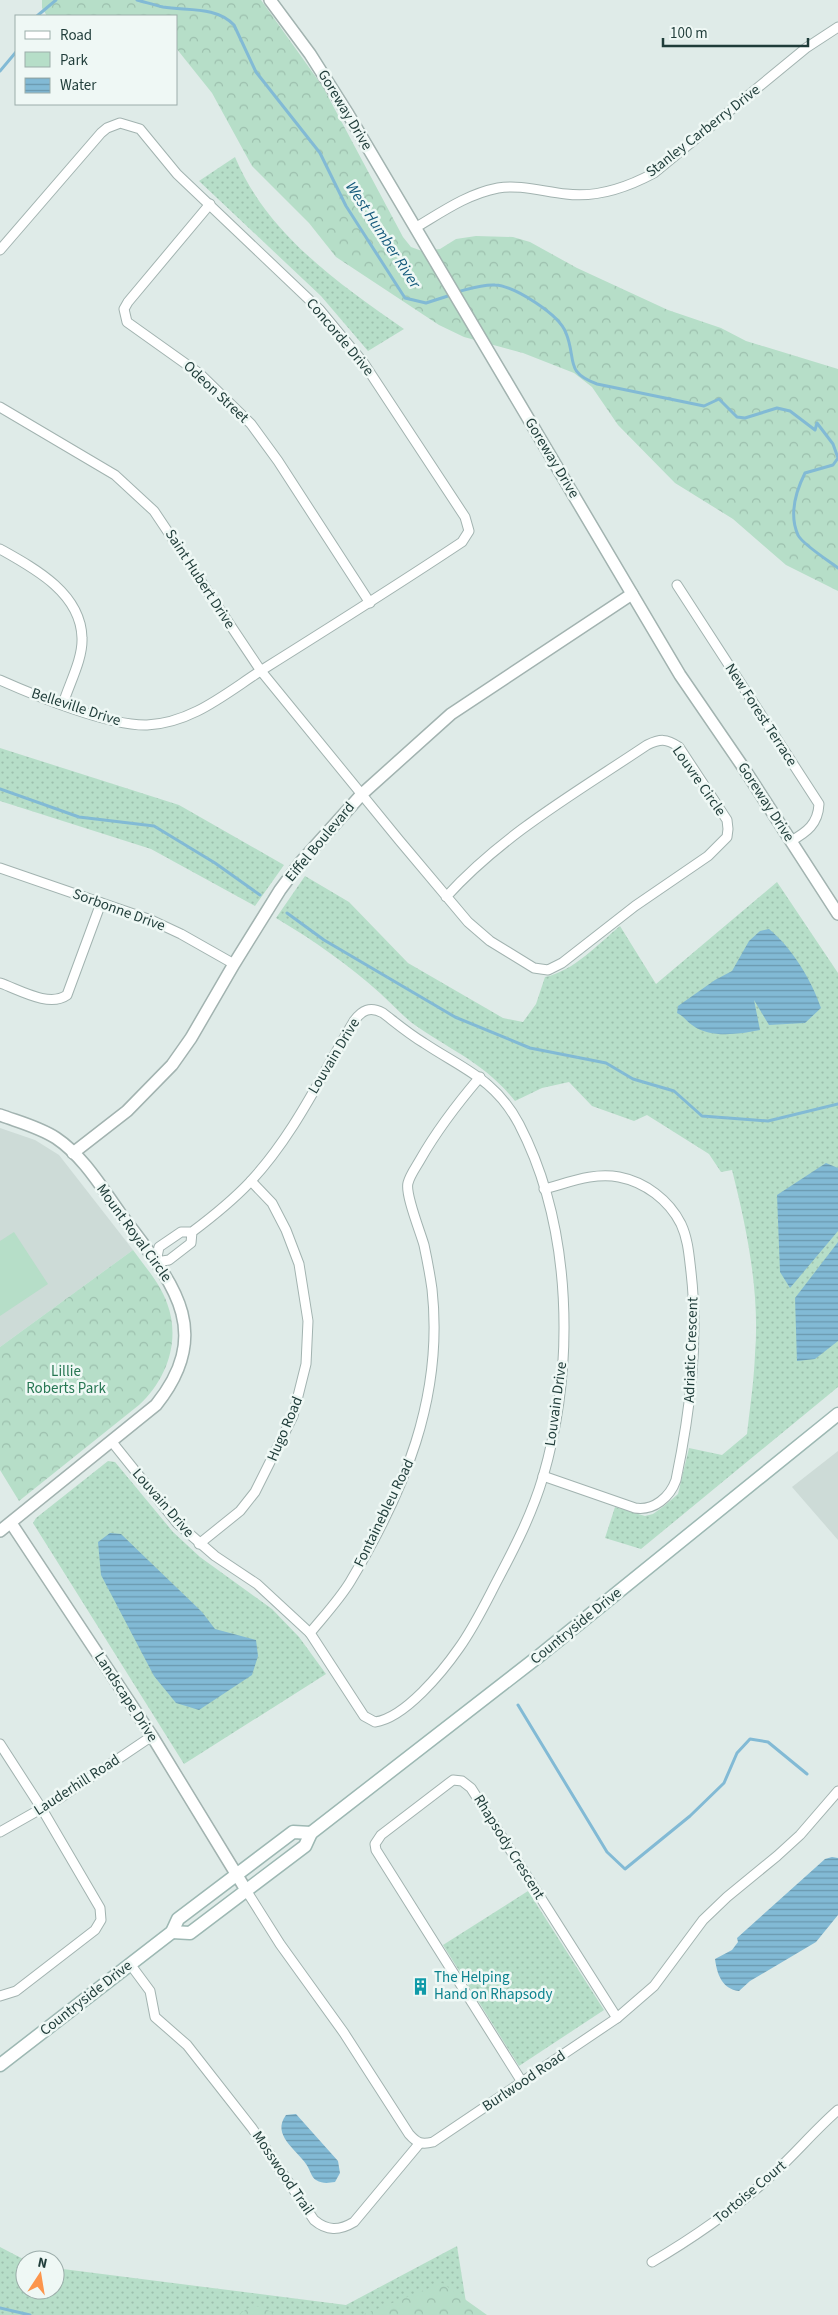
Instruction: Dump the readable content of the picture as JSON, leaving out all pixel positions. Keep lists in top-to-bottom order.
{
  "streets": {
    "main road": ["Countryside Drive"],
    "street": [
      "Goreway Drive",
      "Stanley Carberry Drive",
      "Concorde Drive",
      "Odeon Street",
      "Saint Hubert Drive",
      "Belleville Drive",
      "New Forest Terrace",
      "Louvre Circle",
      "Eiffel Boulevard",
      "Sorbonne Drive",
      "Louvain Drive",
      "Mount Royal Circle",
      "Adriatic Crescent",
      "Hugo Road",
      "Fontainebleu Road",
      "Landscape Drive",
      "Lauderhill Road",
      "Rhapsody Crescent",
      "Burlwood Road",
      "Mosswood Trail",
      "Tortoise Court"
    ]
  },
  "crossings": [
    ["Goreway Drive", "Stanley Carberry Drive"],
    ["Goreway Drive", "New Forest Terrace"],
    ["Goreway Drive", "Eiffel Boulevard"],
    ["Concorde Drive", "Odeon Street"],
    ["Concorde Drive", "Saint Hubert Drive"],
    ["Concorde Drive", "Belleville Drive"],
    ["Saint Hubert Drive", "Belleville Drive"],
    ["Saint Hubert Drive", "Louvre Circle"],
    ["Saint Hubert Drive", "Eiffel Boulevard"],
    ["Louvre Circle", "Eiffel Boulevard"],
    ["Eiffel Boulevard", "Sorbonne Drive"],
    ["Eiffel Boulevard", "Mount Royal Circle"],
    ["Louvain Drive", "Mount Royal Circle"],
    ["Louvain Drive", "Adriatic Crescent"],
    ["Louvain Drive", "Hugo Road"],
    ["Louvain Drive", "Fontainebleu Road"],
    ["Mount Royal Circle", "Landscape Drive"],
    ["Countryside Drive", "Landscape Drive"],
    ["Countryside Drive", "Mosswood Trail"],
    ["Landscape Drive", "Lauderhill Road"],
    ["Rhapsody Crescent", "Burlwood Road"],
    ["Burlwood Road", "Mosswood Trail"]
  ],
  "water": ["West Humber River"],
  "parks": ["Lillie Roberts Park"],
  "places": {
    "building": ["The Helping Hand on Rhapsody"]
  },
  "legend": ["Road", "Park", "Water"],
  "scale_bar": "100 m",
  "north": "top"
}
